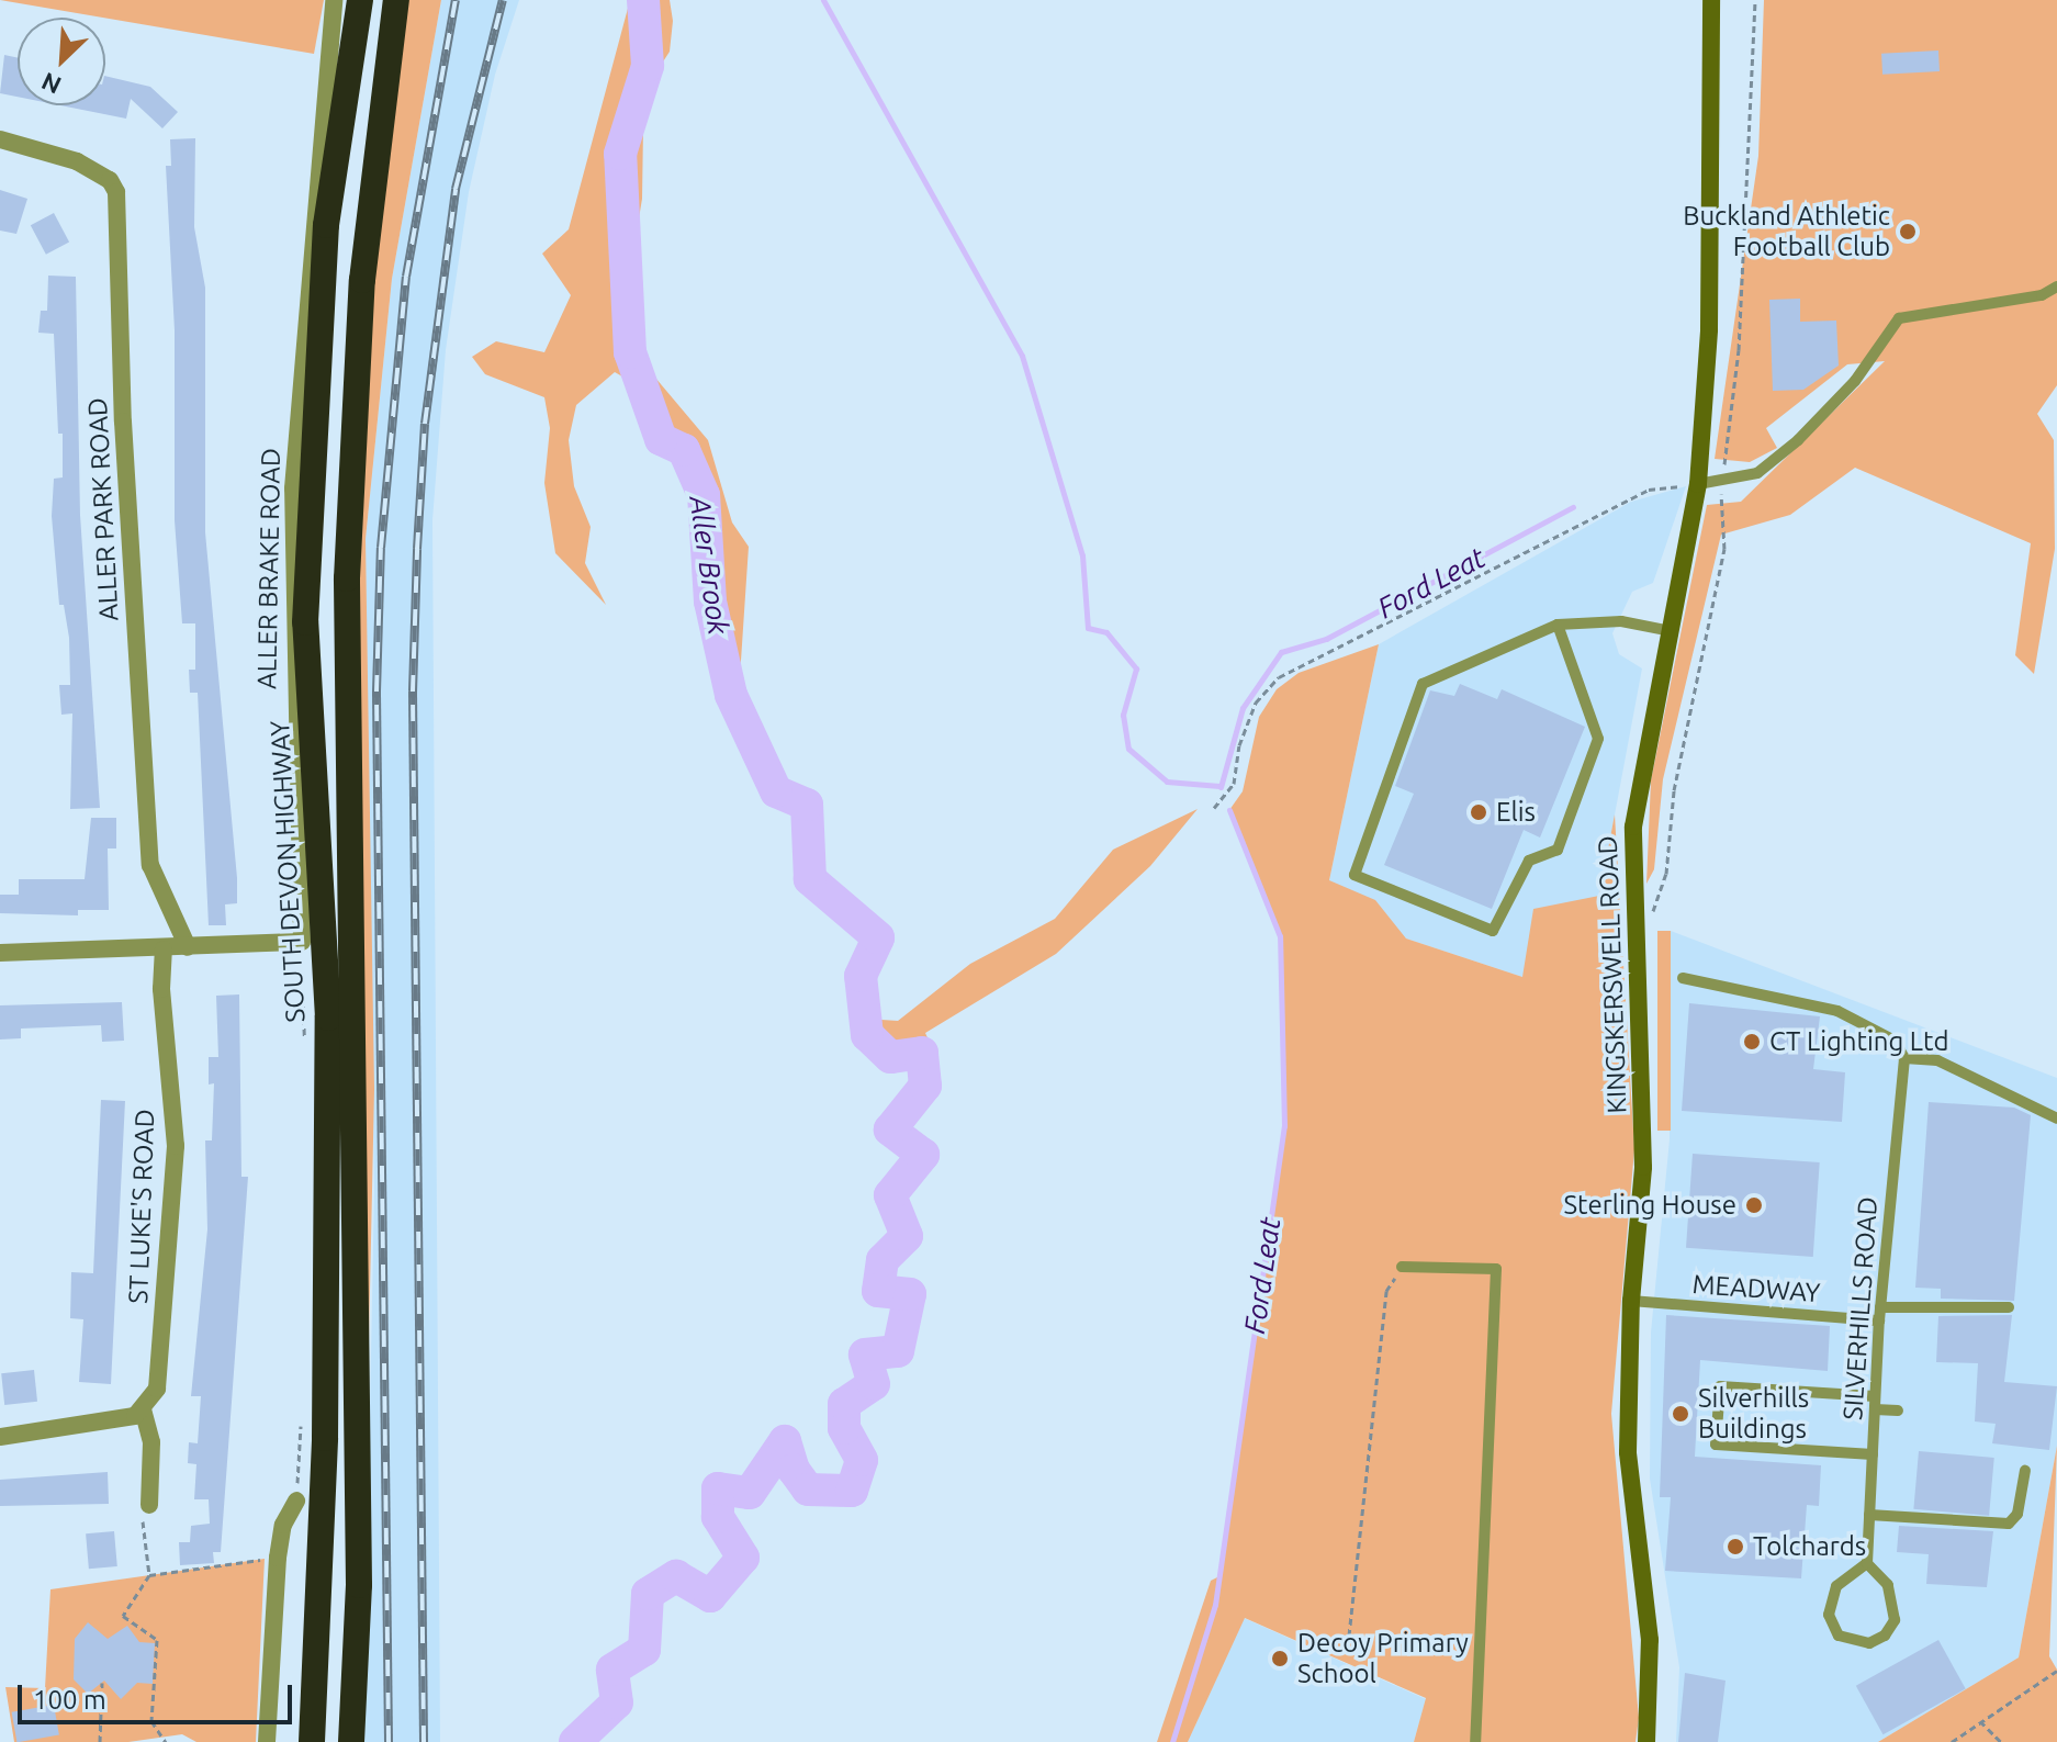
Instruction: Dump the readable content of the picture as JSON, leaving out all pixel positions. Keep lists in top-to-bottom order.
{
  "streets": {
    "highway": ["SOUTH DEVON HIGHWAY"],
    "street": [
      "ALLER PARK ROAD",
      "ALLER BRAKE ROAD",
      "KINGSKERSWELL ROAD",
      "ST LUKE'S ROAD"
    ],
    "lane": ["MEADWAY", "SILVERHILLS ROAD"]
  },
  "crossings": [
    ["ALLER PARK ROAD", "ALLER BRAKE ROAD"],
    ["ALLER BRAKE ROAD", "ST LUKE'S ROAD"],
    ["KINGSKERSWELL ROAD", "MEADWAY"],
    ["MEADWAY", "SILVERHILLS ROAD"]
  ],
  "water": ["Aller Brook", "Ford Leat"],
  "places": [
    "Buckland Athletic Football Club",
    "Elis",
    "CT Lighting Ltd",
    "Sterling House",
    "Silverhills Buildings",
    "Tolchards",
    "Decoy Primary School"
  ],
  "scale_bar": "100 m",
  "north": "bottom left"
}
